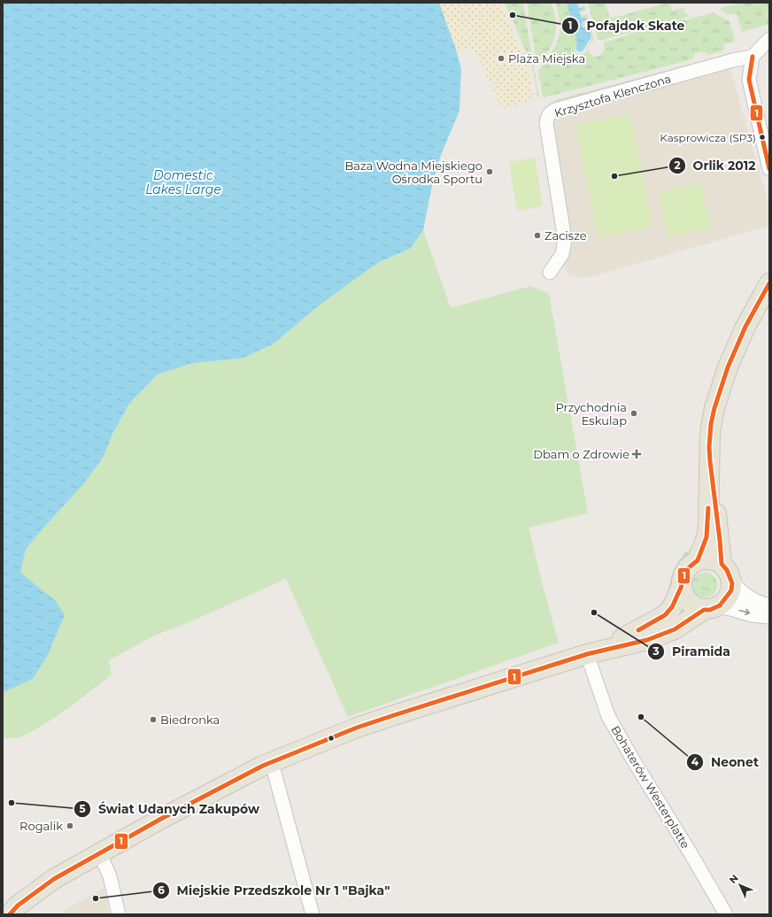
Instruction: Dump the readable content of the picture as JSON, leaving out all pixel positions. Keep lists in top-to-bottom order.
{
  "streets": {
    "street": ["Krzysztofa Klenczona", "Bohaterów Westerplatte"]
  },
  "water": ["Domestic Lakes Large"],
  "places": {
    "other": [
      "Pofajdok Skate",
      "Plaża Miejska",
      "Kasprowicza (SP3)",
      "Baza Wodna Miejskiego Ośrodka Sportu",
      "Orlik 2012",
      "Zacisze",
      "Przychodnia Eskulap",
      "Piramida",
      "Neonet",
      "Biedronka",
      "Świat Udanych Zakupów",
      "Rogalik",
      "Miejskie Przedszkole Nr 1 \"Bajka\""
    ],
    "health": ["Dbam o Zdrowie"]
  },
  "lines": ["transit line 1"],
  "north": "top left"
}
